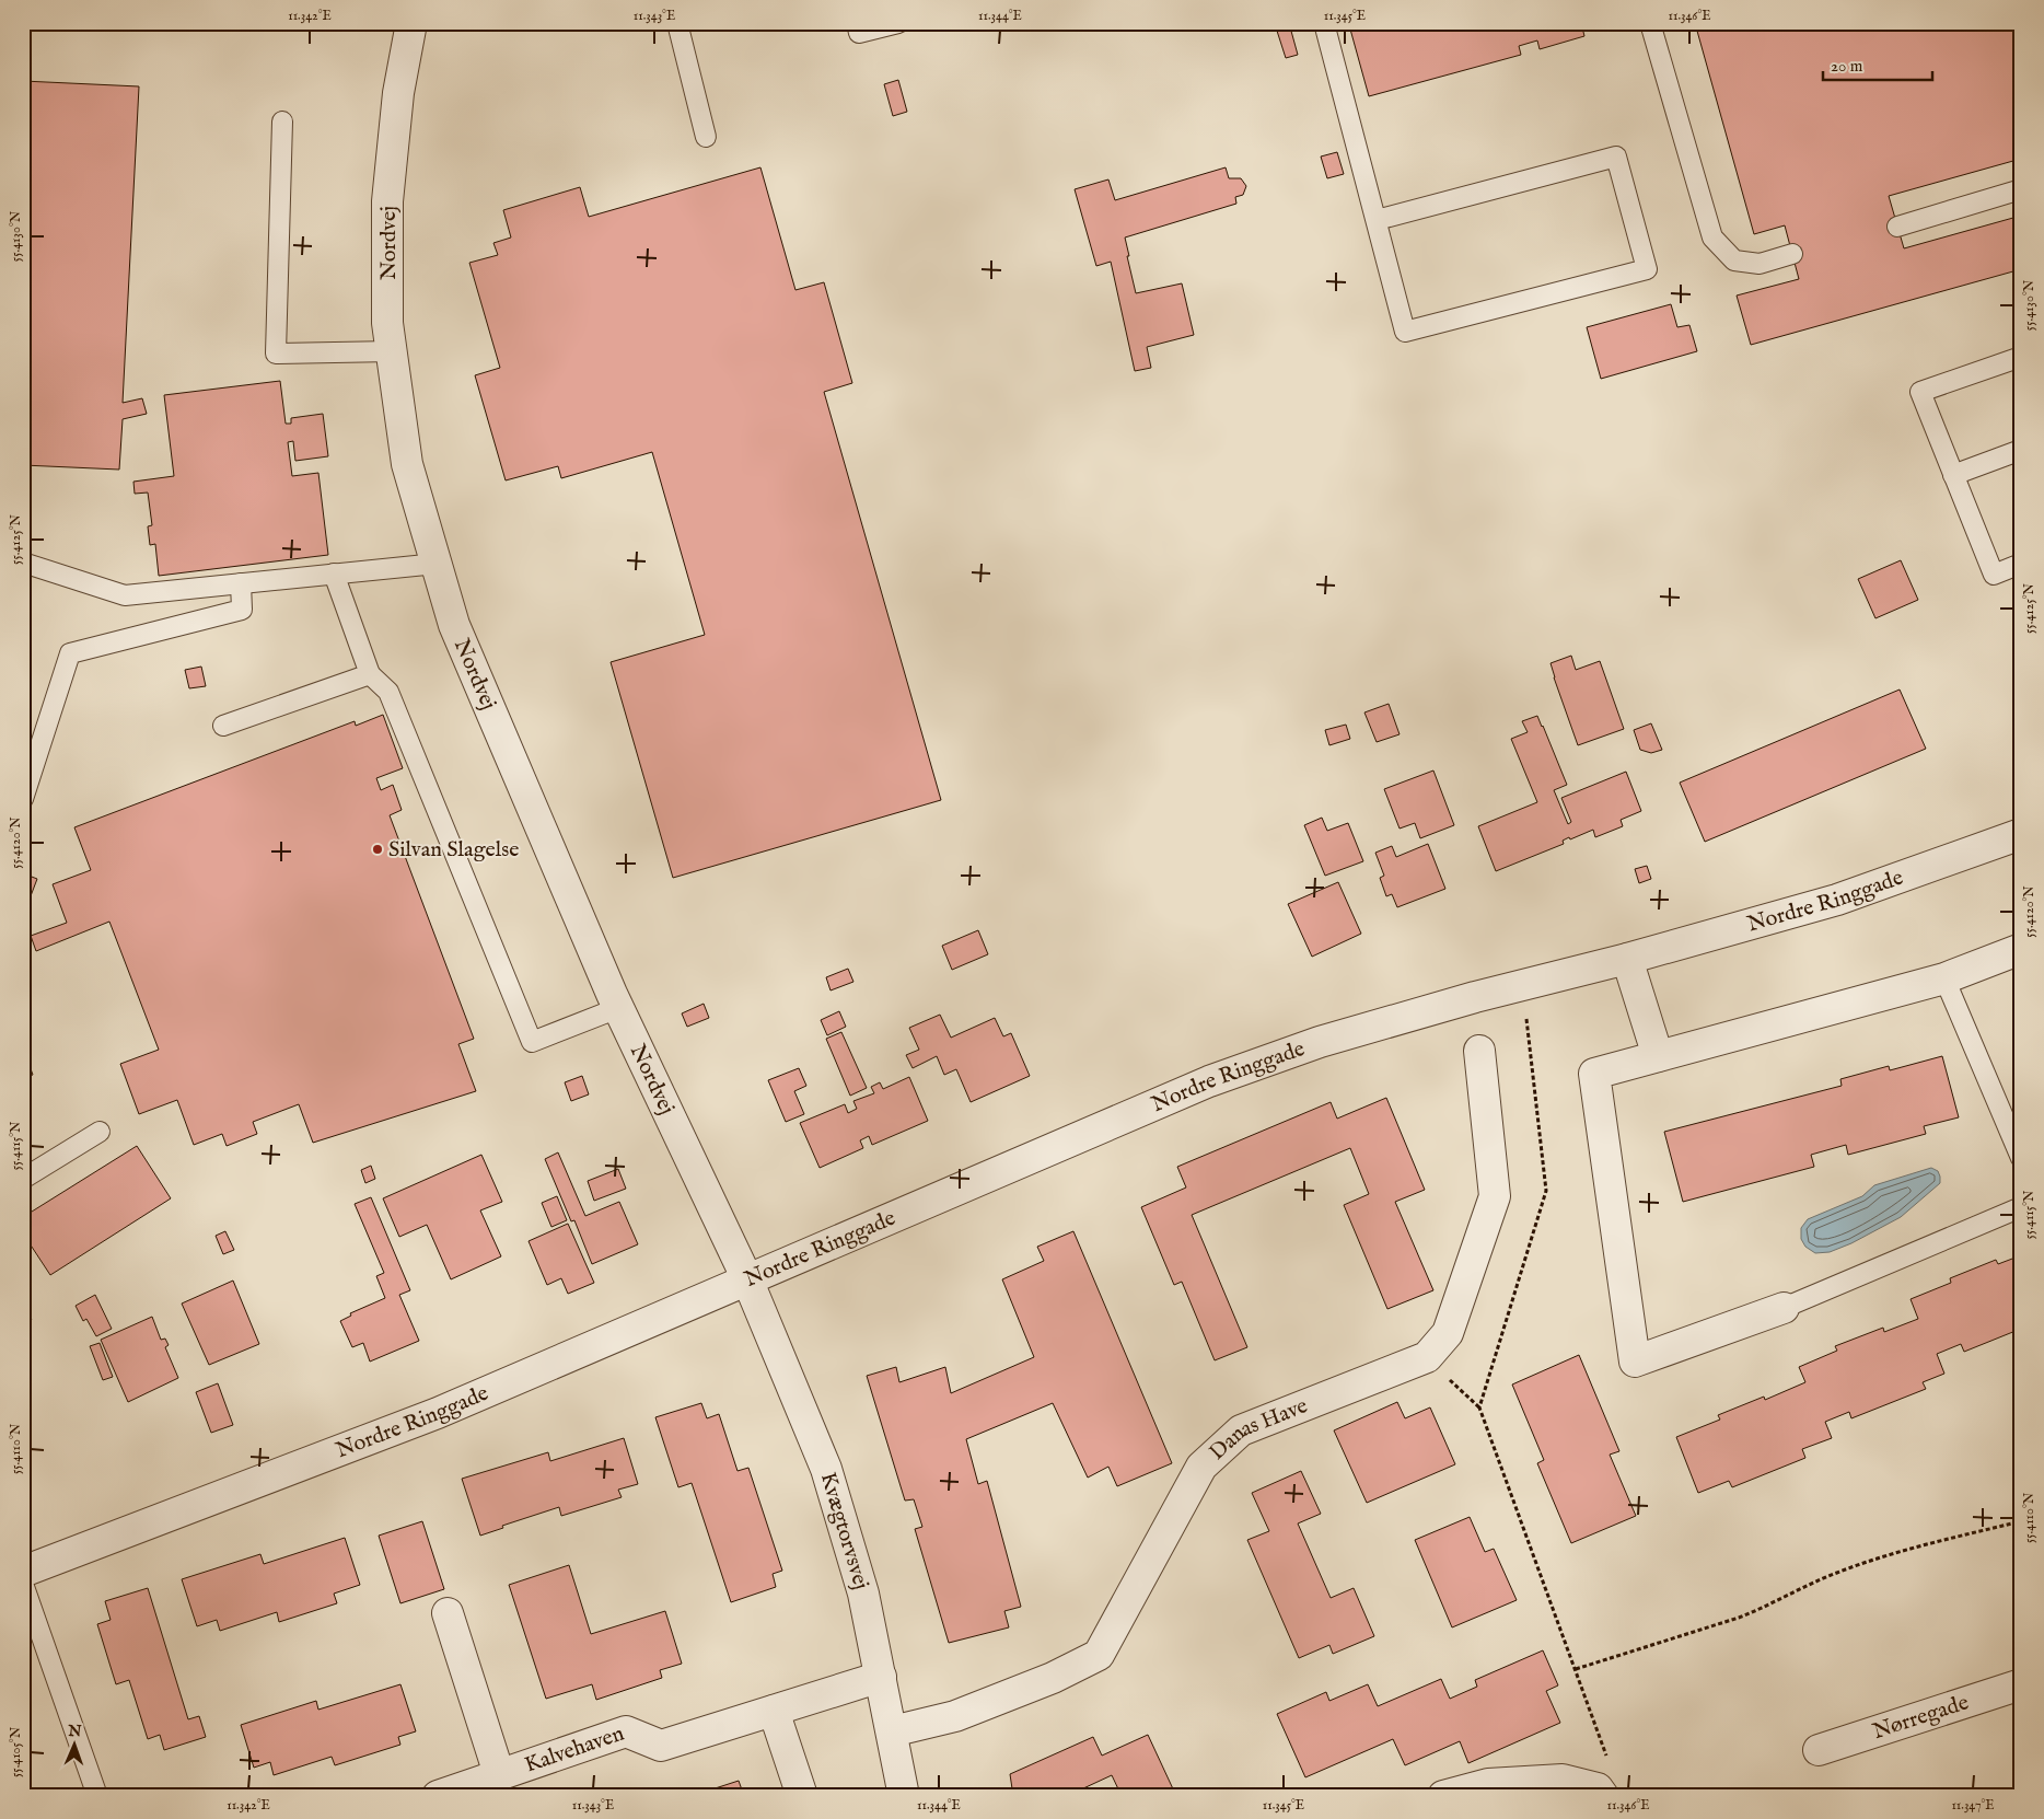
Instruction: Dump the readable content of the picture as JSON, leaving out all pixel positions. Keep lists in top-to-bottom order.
{
  "streets": {
    "street": [
      "Nordvej",
      "Nordre Ringgade",
      "Danas Have",
      "Kvægtorvsvej",
      "Nørregade",
      "Kalvehaven"
    ]
  },
  "crossings": [
    ["Nordvej", "Nordre Ringgade"],
    ["Nordvej", "Kvægtorvsvej"],
    ["Nordre Ringgade", "Kvægtorvsvej"],
    ["Danas Have", "Kvægtorvsvej"],
    ["Kvægtorvsvej", "Kalvehaven"]
  ],
  "places": ["Silvan Slagelse"],
  "scale_bar": "20 m",
  "north": "top",
  "coordinates": [
    "11.342°E",
    "11.343°E",
    "11.344°E",
    "11.345°E",
    "11.346°E",
    "55.4130°N",
    "55.4125°N",
    "55.4120°N",
    "55.4115°N",
    "55.4110°N",
    "55.4105°N",
    "11.347°E"
  ]
}
